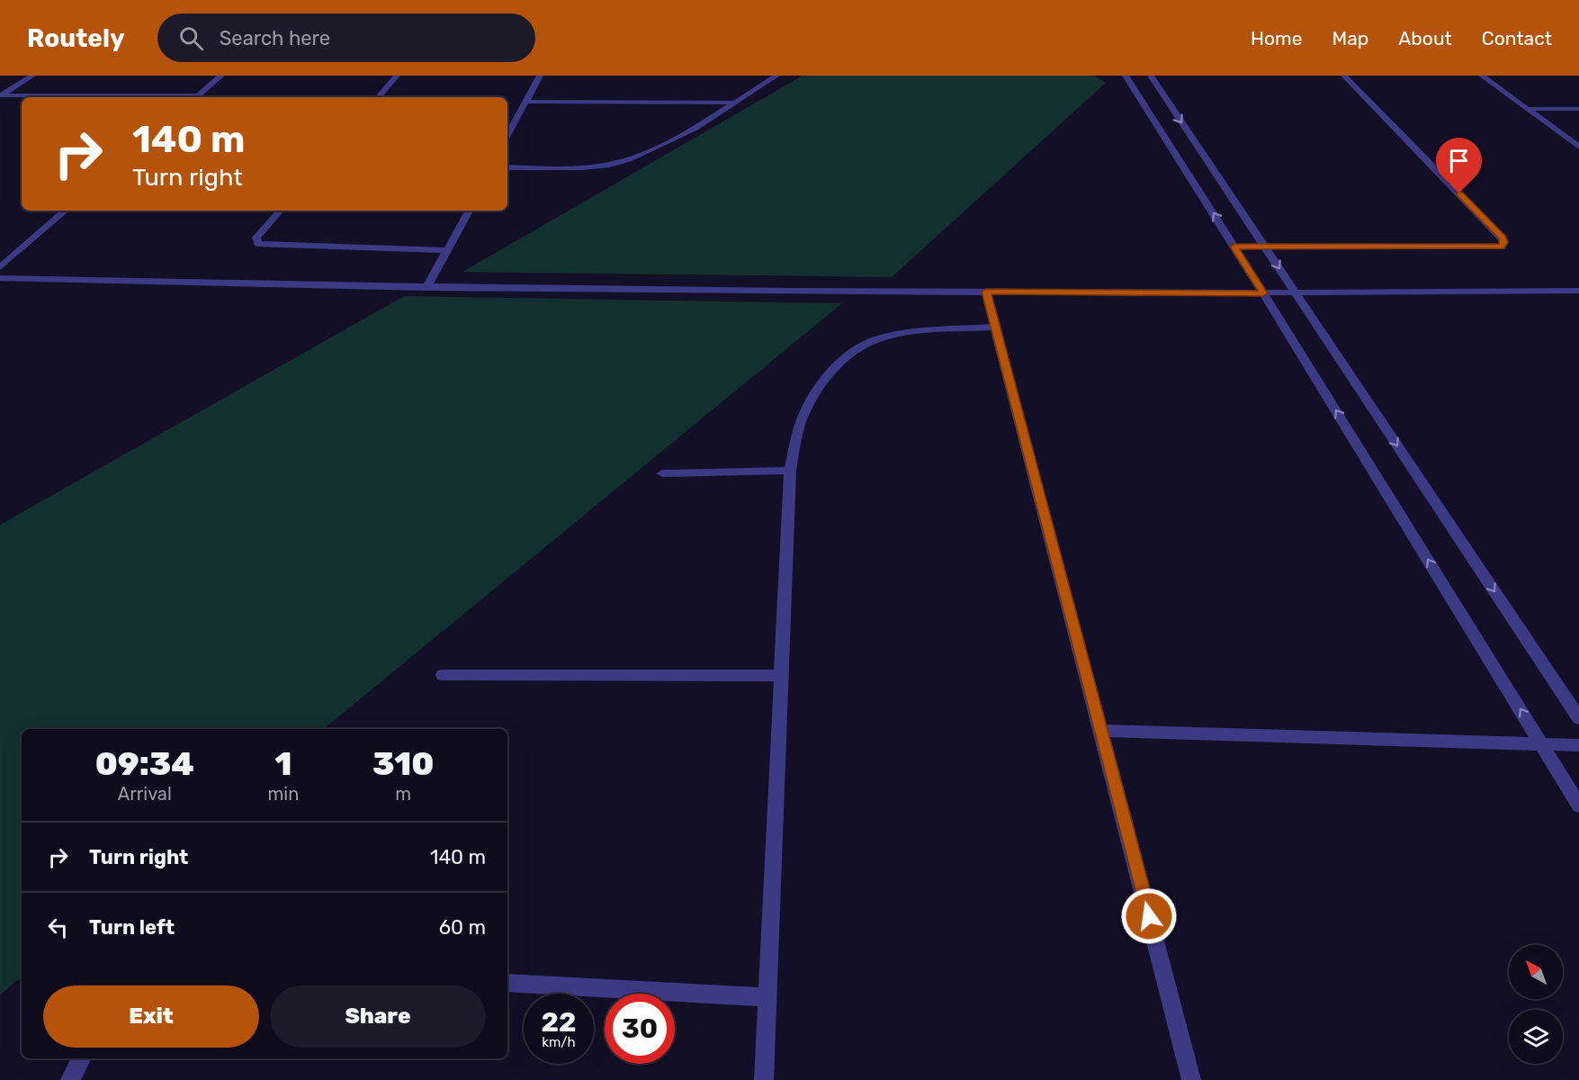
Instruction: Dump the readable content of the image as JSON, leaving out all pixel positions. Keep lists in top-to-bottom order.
{
  "north": "top left",
  "page": {
    "header": "Routely",
    "search": "Search here",
    "nav": [
      "Home",
      "Map",
      "About",
      "Contact"
    ],
    "turn": ["140 m", "Turn right"],
    "eta": [
      "09:34",
      "Arrival",
      "1",
      "min",
      "310",
      "m"
    ],
    "list": [
      {
        "name": "Turn right",
        "value": "140 m"
      },
      {
        "name": "Turn left",
        "value": "60 m"
      }
    ],
    "buttons": ["Exit", "Share"],
    "speed": "22 km/h",
    "limit": "30"
  }
}
